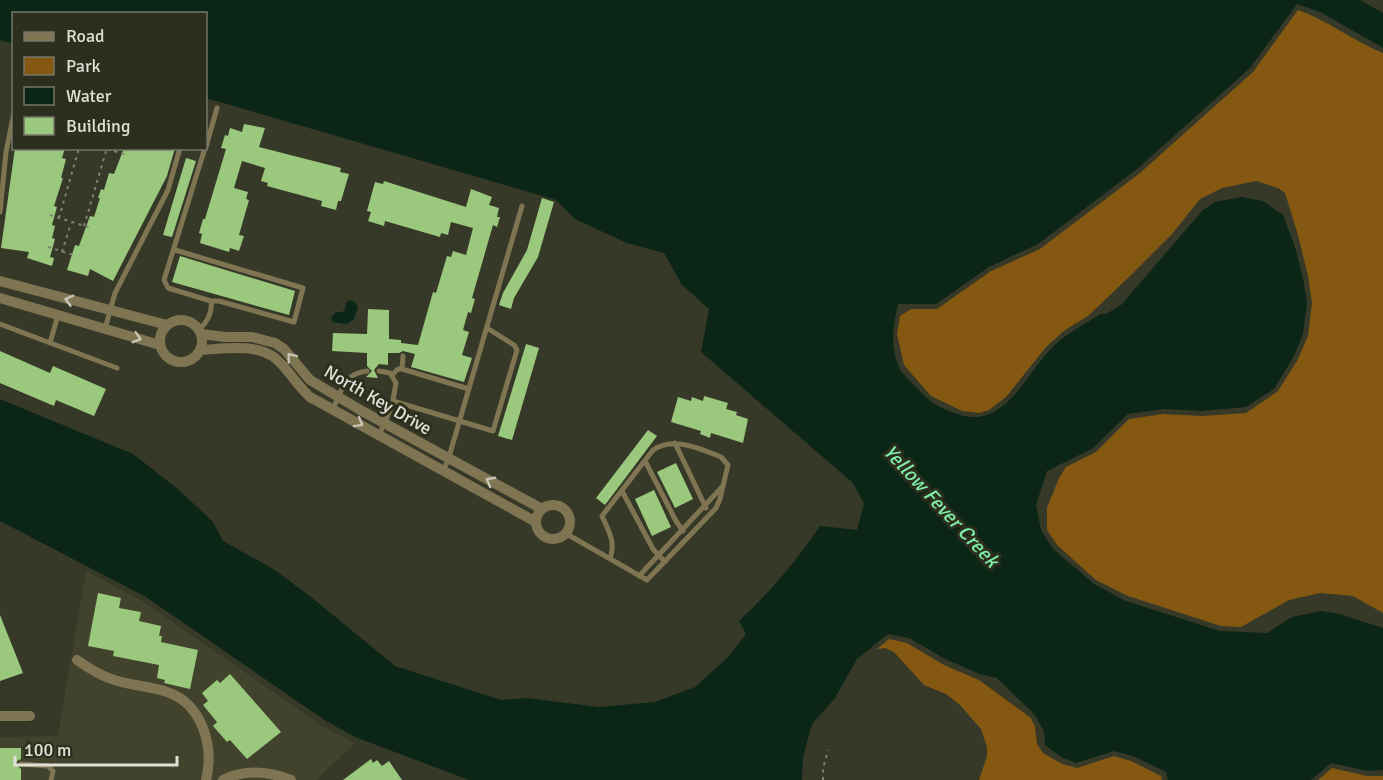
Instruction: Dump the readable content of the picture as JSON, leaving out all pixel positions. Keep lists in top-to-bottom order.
{
  "streets": {
    "street": ["North Key Drive"]
  },
  "water": ["Yellow Fever Creek"],
  "legend": [
    "Road",
    "Park",
    "Water",
    "Building"
  ],
  "scale_bar": "100 m"
}
